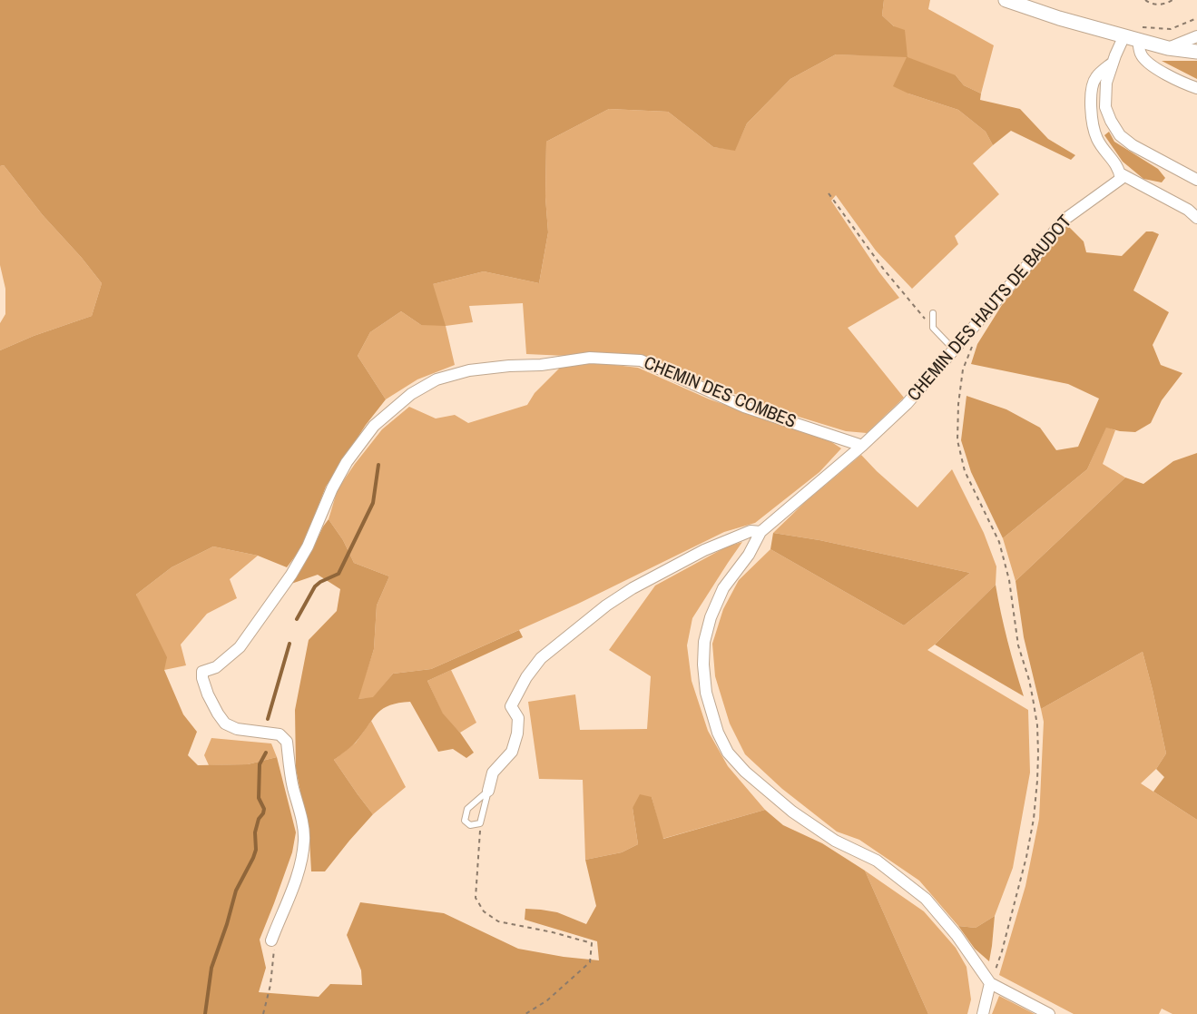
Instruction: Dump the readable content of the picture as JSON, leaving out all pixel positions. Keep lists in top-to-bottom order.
{
  "streets": {
    "street": ["CHEMIN DES HAUTS DE BAUDOT", "CHEMIN DES COMBES"]
  },
  "crossings": [
    ["CHEMIN DES HAUTS DE BAUDOT", "CHEMIN DES COMBES"]
  ]
}
